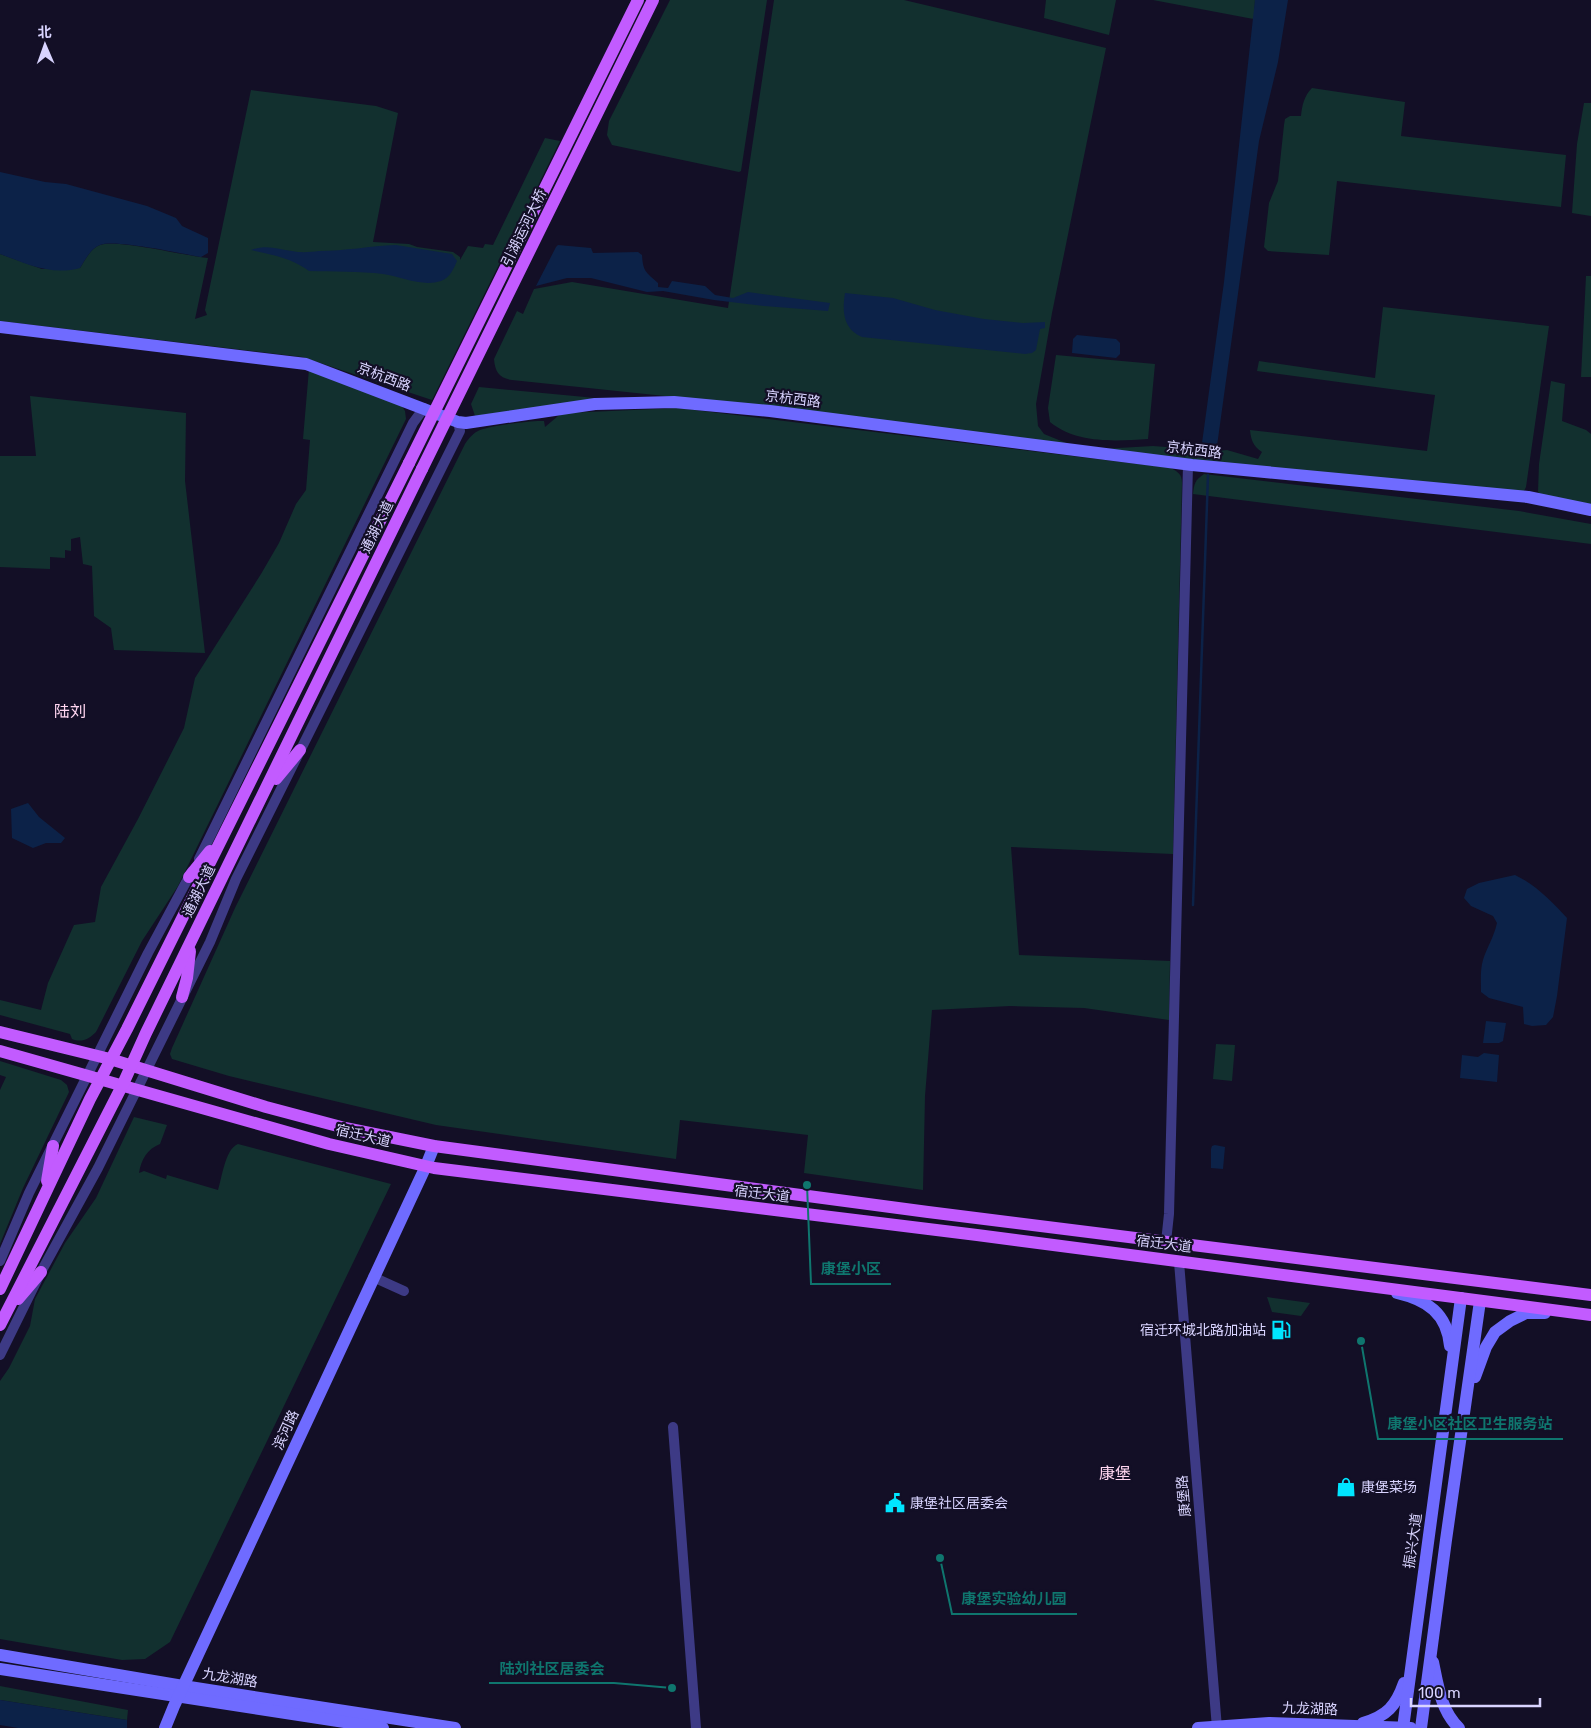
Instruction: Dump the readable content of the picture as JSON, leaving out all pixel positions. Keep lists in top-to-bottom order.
{
  "streets": {
    "main road": [
      "引湖运河大桥",
      "京杭西路",
      "通湖大道",
      "宿迁大道",
      "滨河路",
      "振兴大道",
      "九龙湖路"
    ],
    "street": ["康堡路"]
  },
  "crossings": [
    ["引湖运河大桥", "通湖大道"],
    ["通湖大道", "宿迁大道"],
    ["宿迁大道", "滨河路"],
    ["宿迁大道", "康堡路"],
    ["宿迁大道", "振兴大道"],
    ["滨河路", "九龙湖路"],
    ["康堡路", "九龙湖路"],
    ["振兴大道", "九龙湖路"]
  ],
  "districts": ["陆刘", "康堡"],
  "places": {
    "other": [
      "康堡小区",
      "康堡小区社区卫生服务站",
      "康堡实验幼儿园",
      "陆刘社区居委会"
    ],
    "fuel station": ["宿迁环城北路加油站"],
    "shop": ["康堡菜场"],
    "public building": ["康堡社区居委会"]
  },
  "scale_bar": "100 m",
  "north": "top"
}
